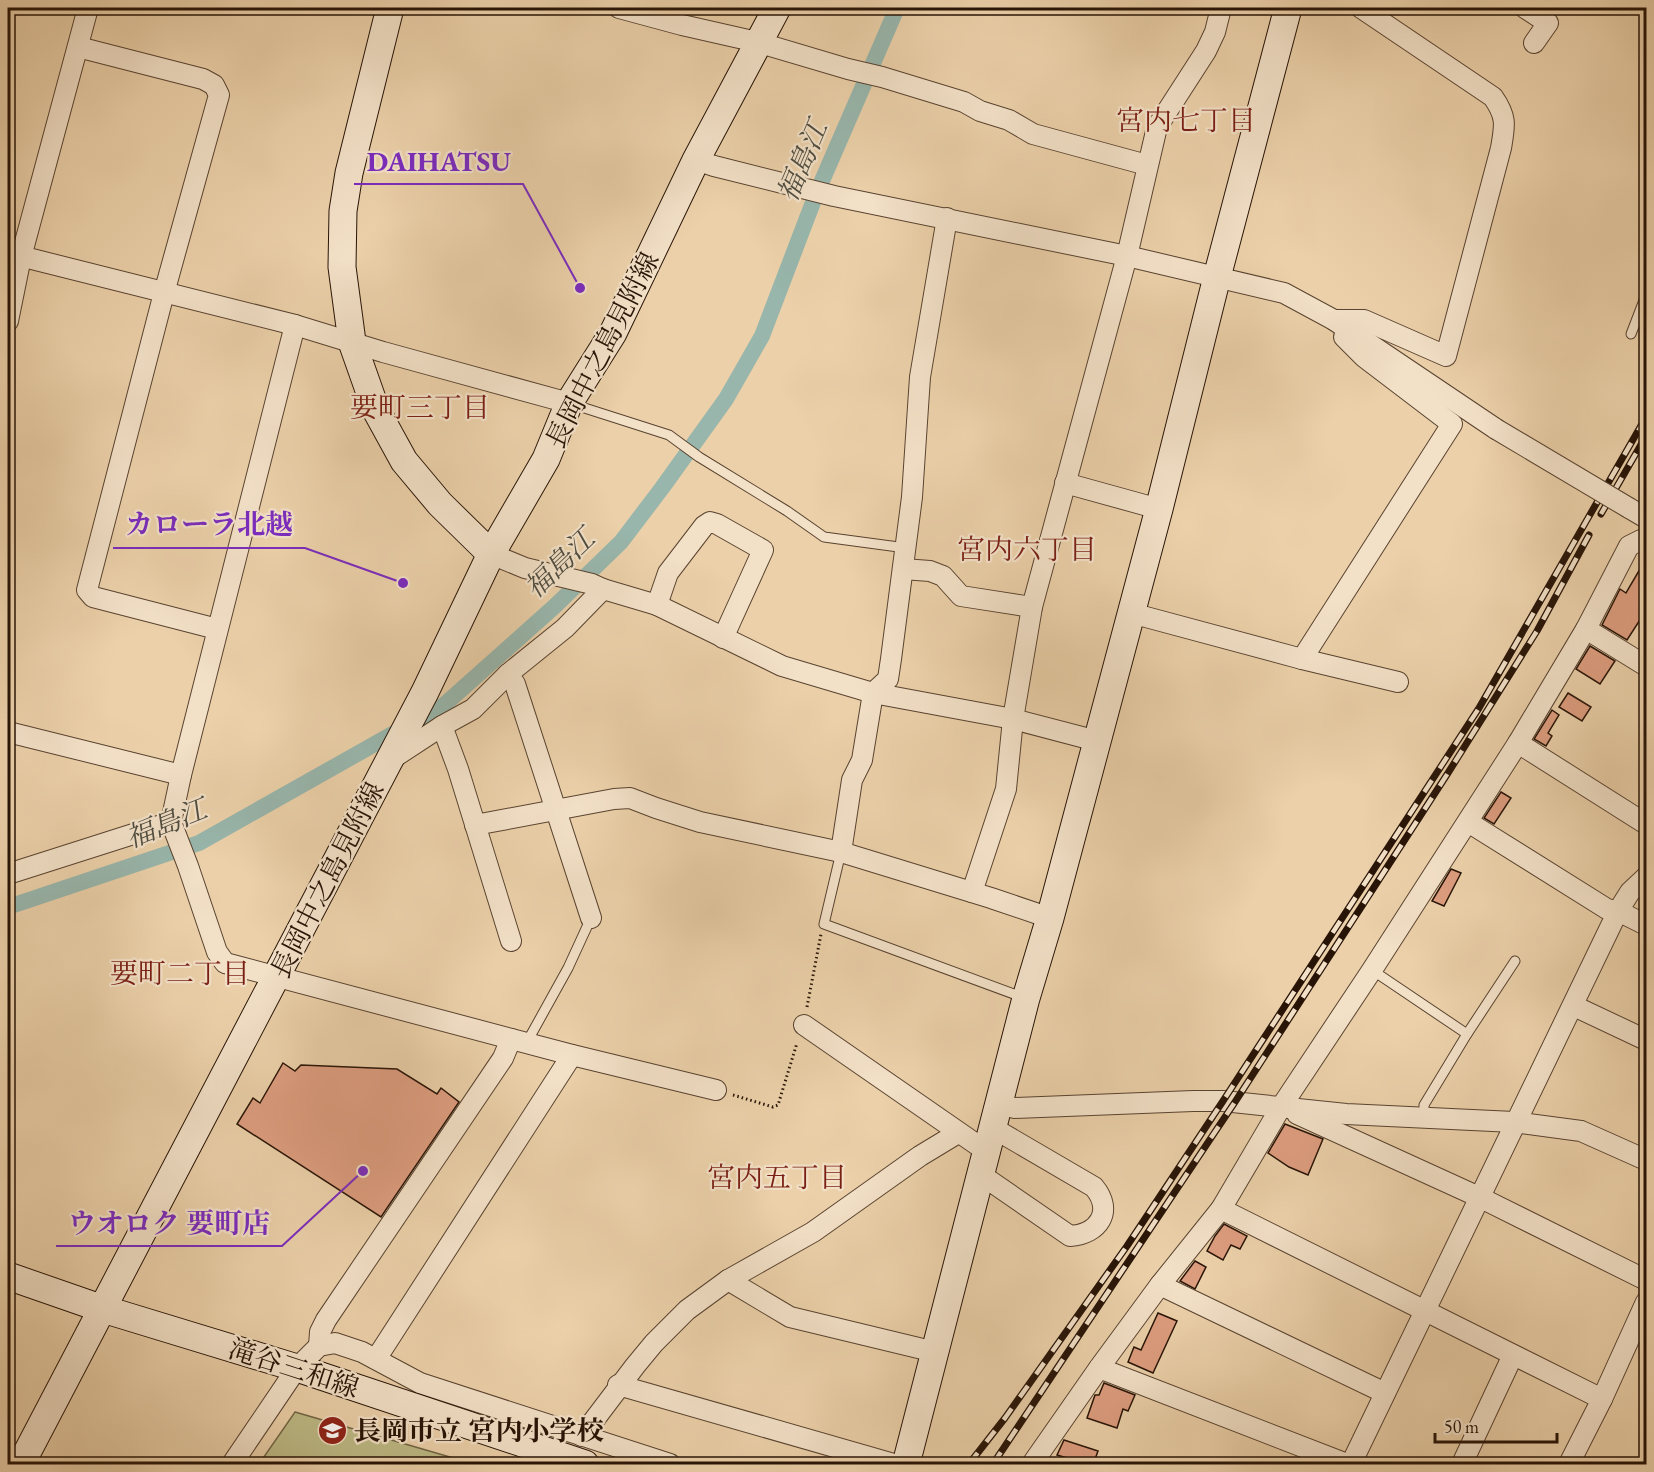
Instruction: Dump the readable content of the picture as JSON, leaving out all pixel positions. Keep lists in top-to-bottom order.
{
  "streets": {
    "street": ["長岡中之島見附線", "滝谷三和線"]
  },
  "crossings": [
    ["長岡中之島見附線", "滝谷三和線"]
  ],
  "districts": [
    "宮内七丁目",
    "要町三丁目",
    "宮内六丁目",
    "要町二丁目",
    "宮内五丁目"
  ],
  "water": ["福島江"],
  "places": {
    "other": ["DAIHATSU", "カローラ北越", "ウオロク 要町店"],
    "school or university": ["長岡市立 宮内小学校"]
  },
  "scale_bar": "50 m"
}
